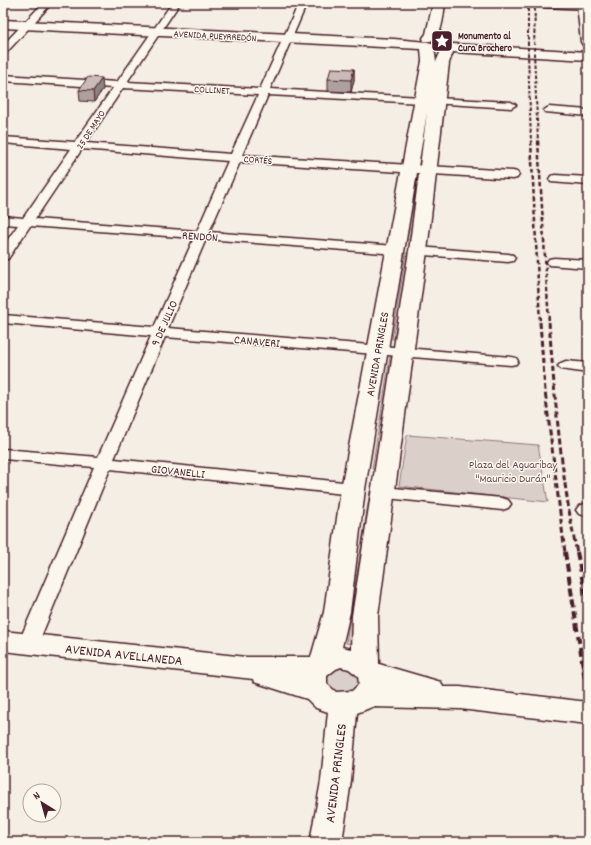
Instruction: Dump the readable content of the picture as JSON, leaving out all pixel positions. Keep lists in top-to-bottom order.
{
  "streets": {
    "main road": ["AVENIDA PUEYRREDÓN", "AVENIDA PRINGLES", "AVENIDA AVELLANEDA"],
    "street": [
      "COLLINET",
      "25 DE MAYO",
      "CORTÉS",
      "RENDÓN",
      "9 DE JULIO",
      "CANAVERI",
      "GIOVANELLI"
    ]
  },
  "crossings": [
    ["AVENIDA PUEYRREDÓN", "25 DE MAYO"],
    ["AVENIDA PUEYRREDÓN", "9 DE JULIO"],
    ["AVENIDA PUEYRREDÓN", "AVENIDA PRINGLES"],
    ["COLLINET", "25 DE MAYO"],
    ["COLLINET", "9 DE JULIO"],
    ["COLLINET", "AVENIDA PRINGLES"],
    ["25 DE MAYO", "CORTÉS"],
    ["25 DE MAYO", "RENDÓN"],
    ["CORTÉS", "9 DE JULIO"],
    ["CORTÉS", "AVENIDA PRINGLES"],
    ["RENDÓN", "9 DE JULIO"],
    ["RENDÓN", "AVENIDA PRINGLES"],
    ["9 DE JULIO", "CANAVERI"],
    ["9 DE JULIO", "GIOVANELLI"],
    ["9 DE JULIO", "AVENIDA AVELLANEDA"],
    ["CANAVERI", "AVENIDA PRINGLES"],
    ["AVENIDA PRINGLES", "GIOVANELLI"],
    ["AVENIDA PRINGLES", "AVENIDA AVELLANEDA"]
  ],
  "parks": ["Plaza del Aguaribay \"Mauricio Durán\""],
  "places": {
    "place": ["Monumento al Cura Brochero"]
  },
  "north": "top left"
}
